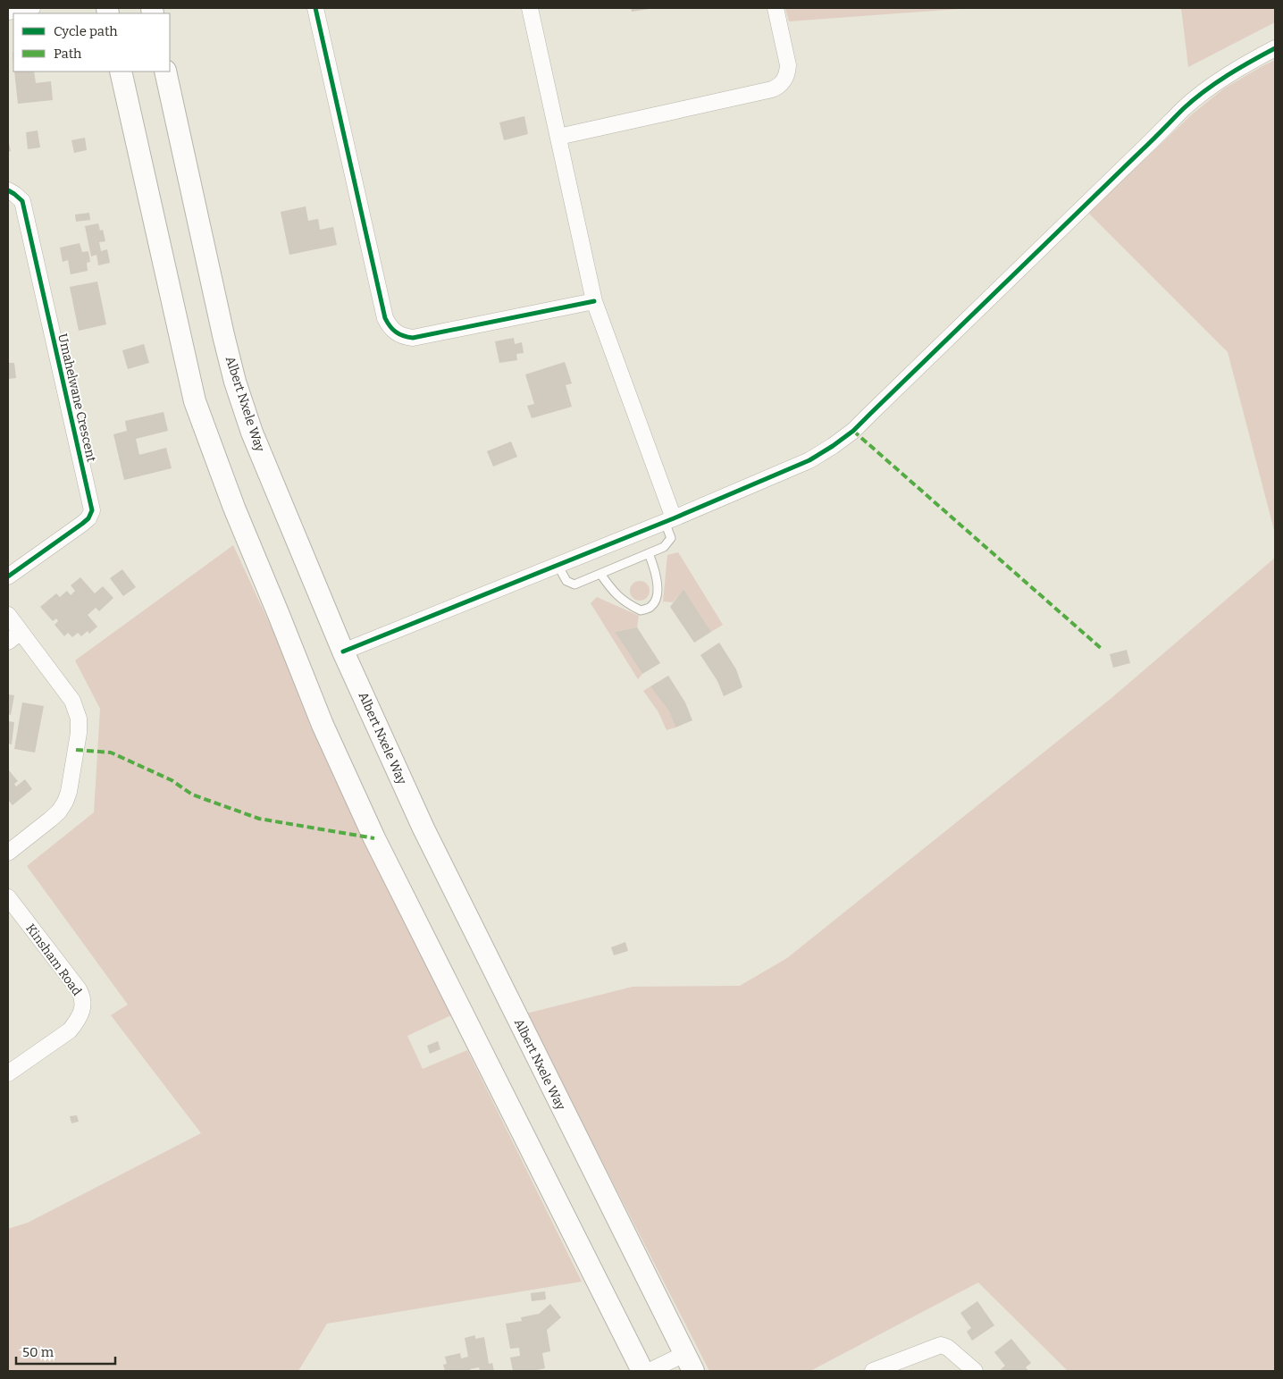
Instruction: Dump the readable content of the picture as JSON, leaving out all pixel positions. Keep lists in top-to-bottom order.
{
  "streets": {
    "main road": ["Albert Nxele Way"],
    "street": ["Umahelwane Crescent", "Kinsham Road"]
  },
  "legend": ["Cycle path", "Path"],
  "scale_bar": "50 m"
}
